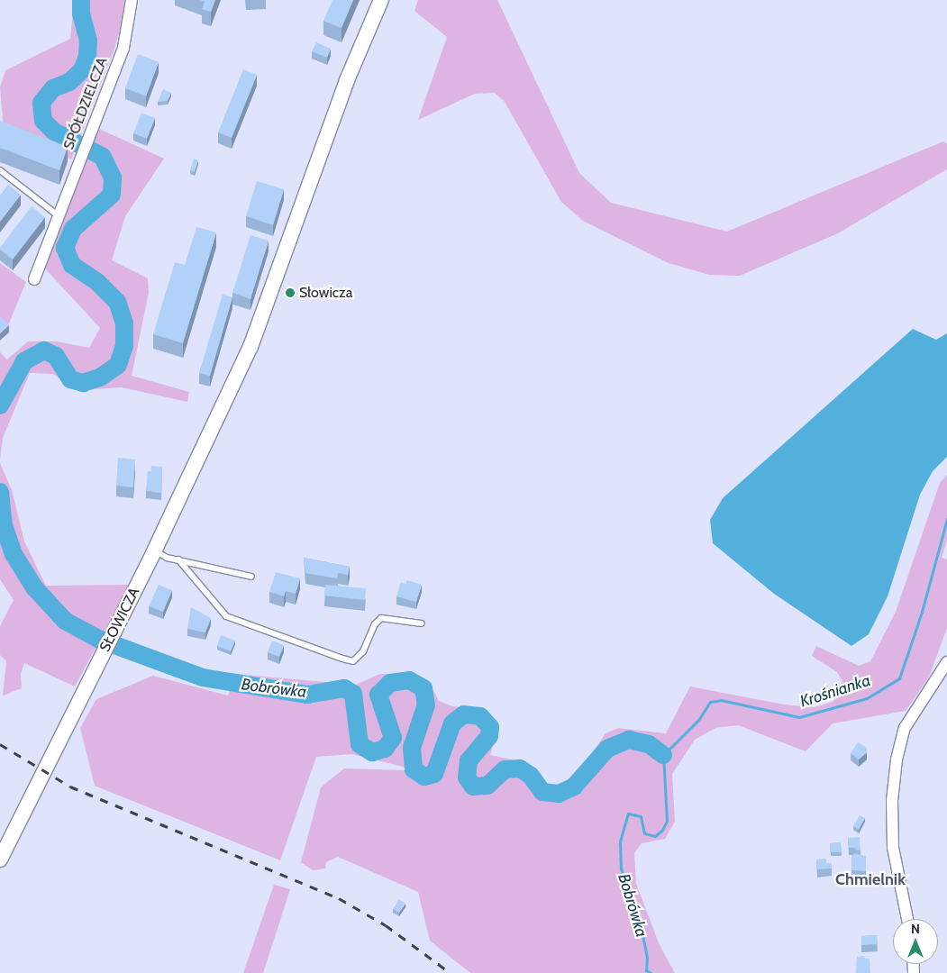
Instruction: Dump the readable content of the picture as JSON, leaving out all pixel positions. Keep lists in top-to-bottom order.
{
  "streets": {
    "street": ["SPÓŁDZIELCZA", "SŁOWICZA"]
  },
  "districts": ["Chmielnik"],
  "water": ["Bobrówka", "Krośnianka"],
  "places": ["Słowicza"],
  "north": "top"
}
